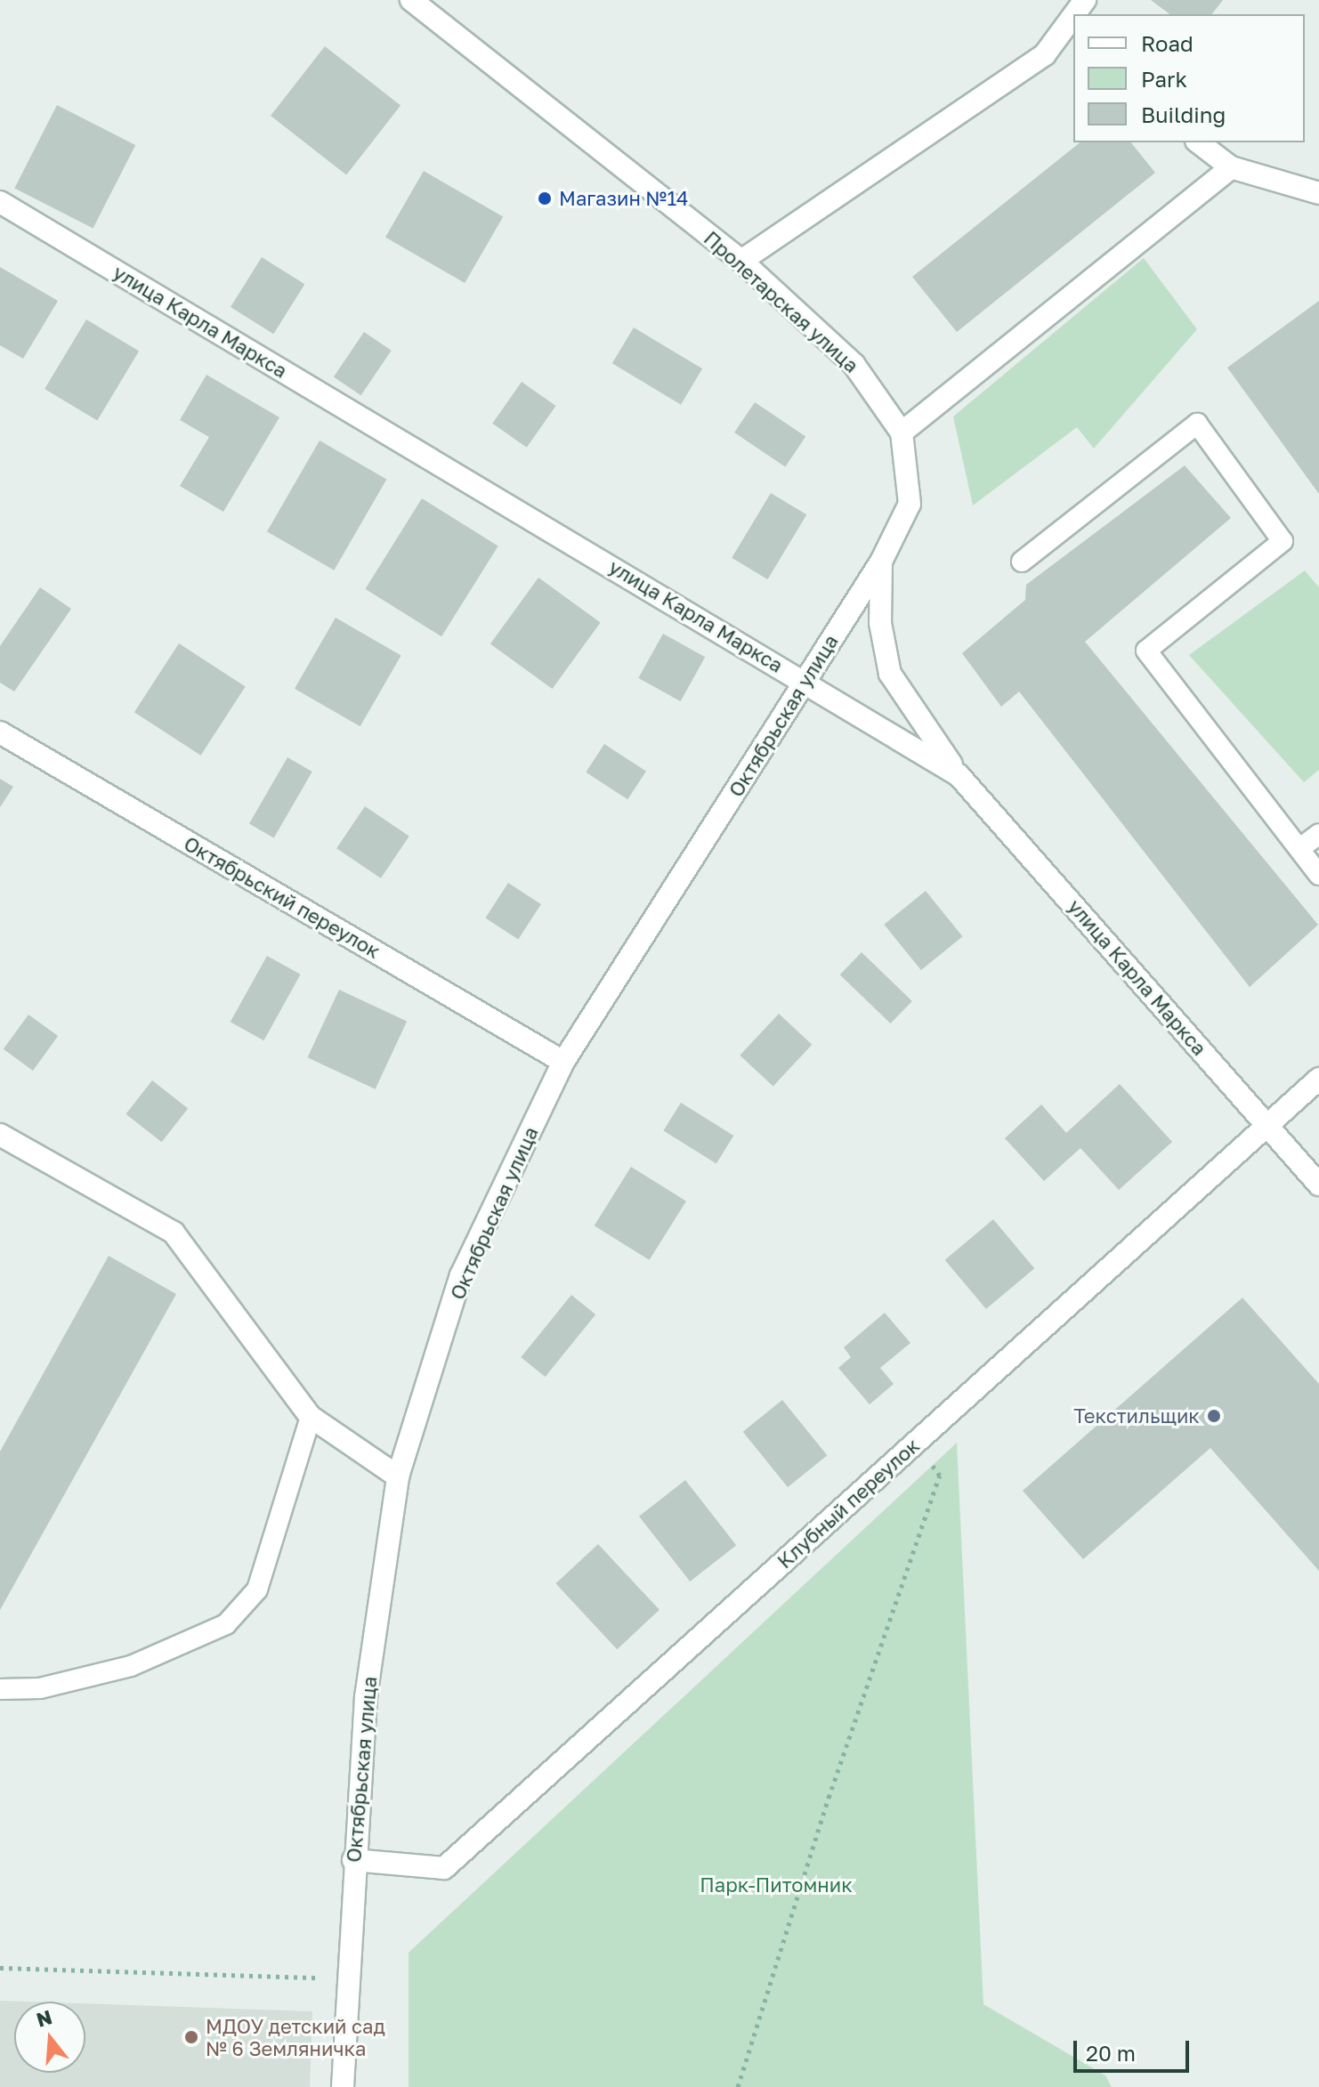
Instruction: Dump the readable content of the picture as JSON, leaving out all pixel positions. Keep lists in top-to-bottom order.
{
  "streets": {
    "street": [
      "Пролетарская улица",
      "улица Карла Маркса",
      "Октябрьская улица",
      "Октябрьский переулок",
      "Клубный переулок"
    ]
  },
  "crossings": [
    ["Пролетарская улица", "Октябрьская улица"],
    ["улица Карла Маркса", "Октябрьская улица"],
    ["улица Карла Маркса", "Клубный переулок"],
    ["Октябрьская улица", "Октябрьский переулок"],
    ["Октябрьская улица", "Клубный переулок"]
  ],
  "parks": ["Парк-Питомник"],
  "places": ["Магазин №14", "Текстильщик", "МДОУ детский сад № 6 Земляничка"],
  "legend": ["Road", "Park", "Building"],
  "scale_bar": "20 m",
  "north": "top"
}
